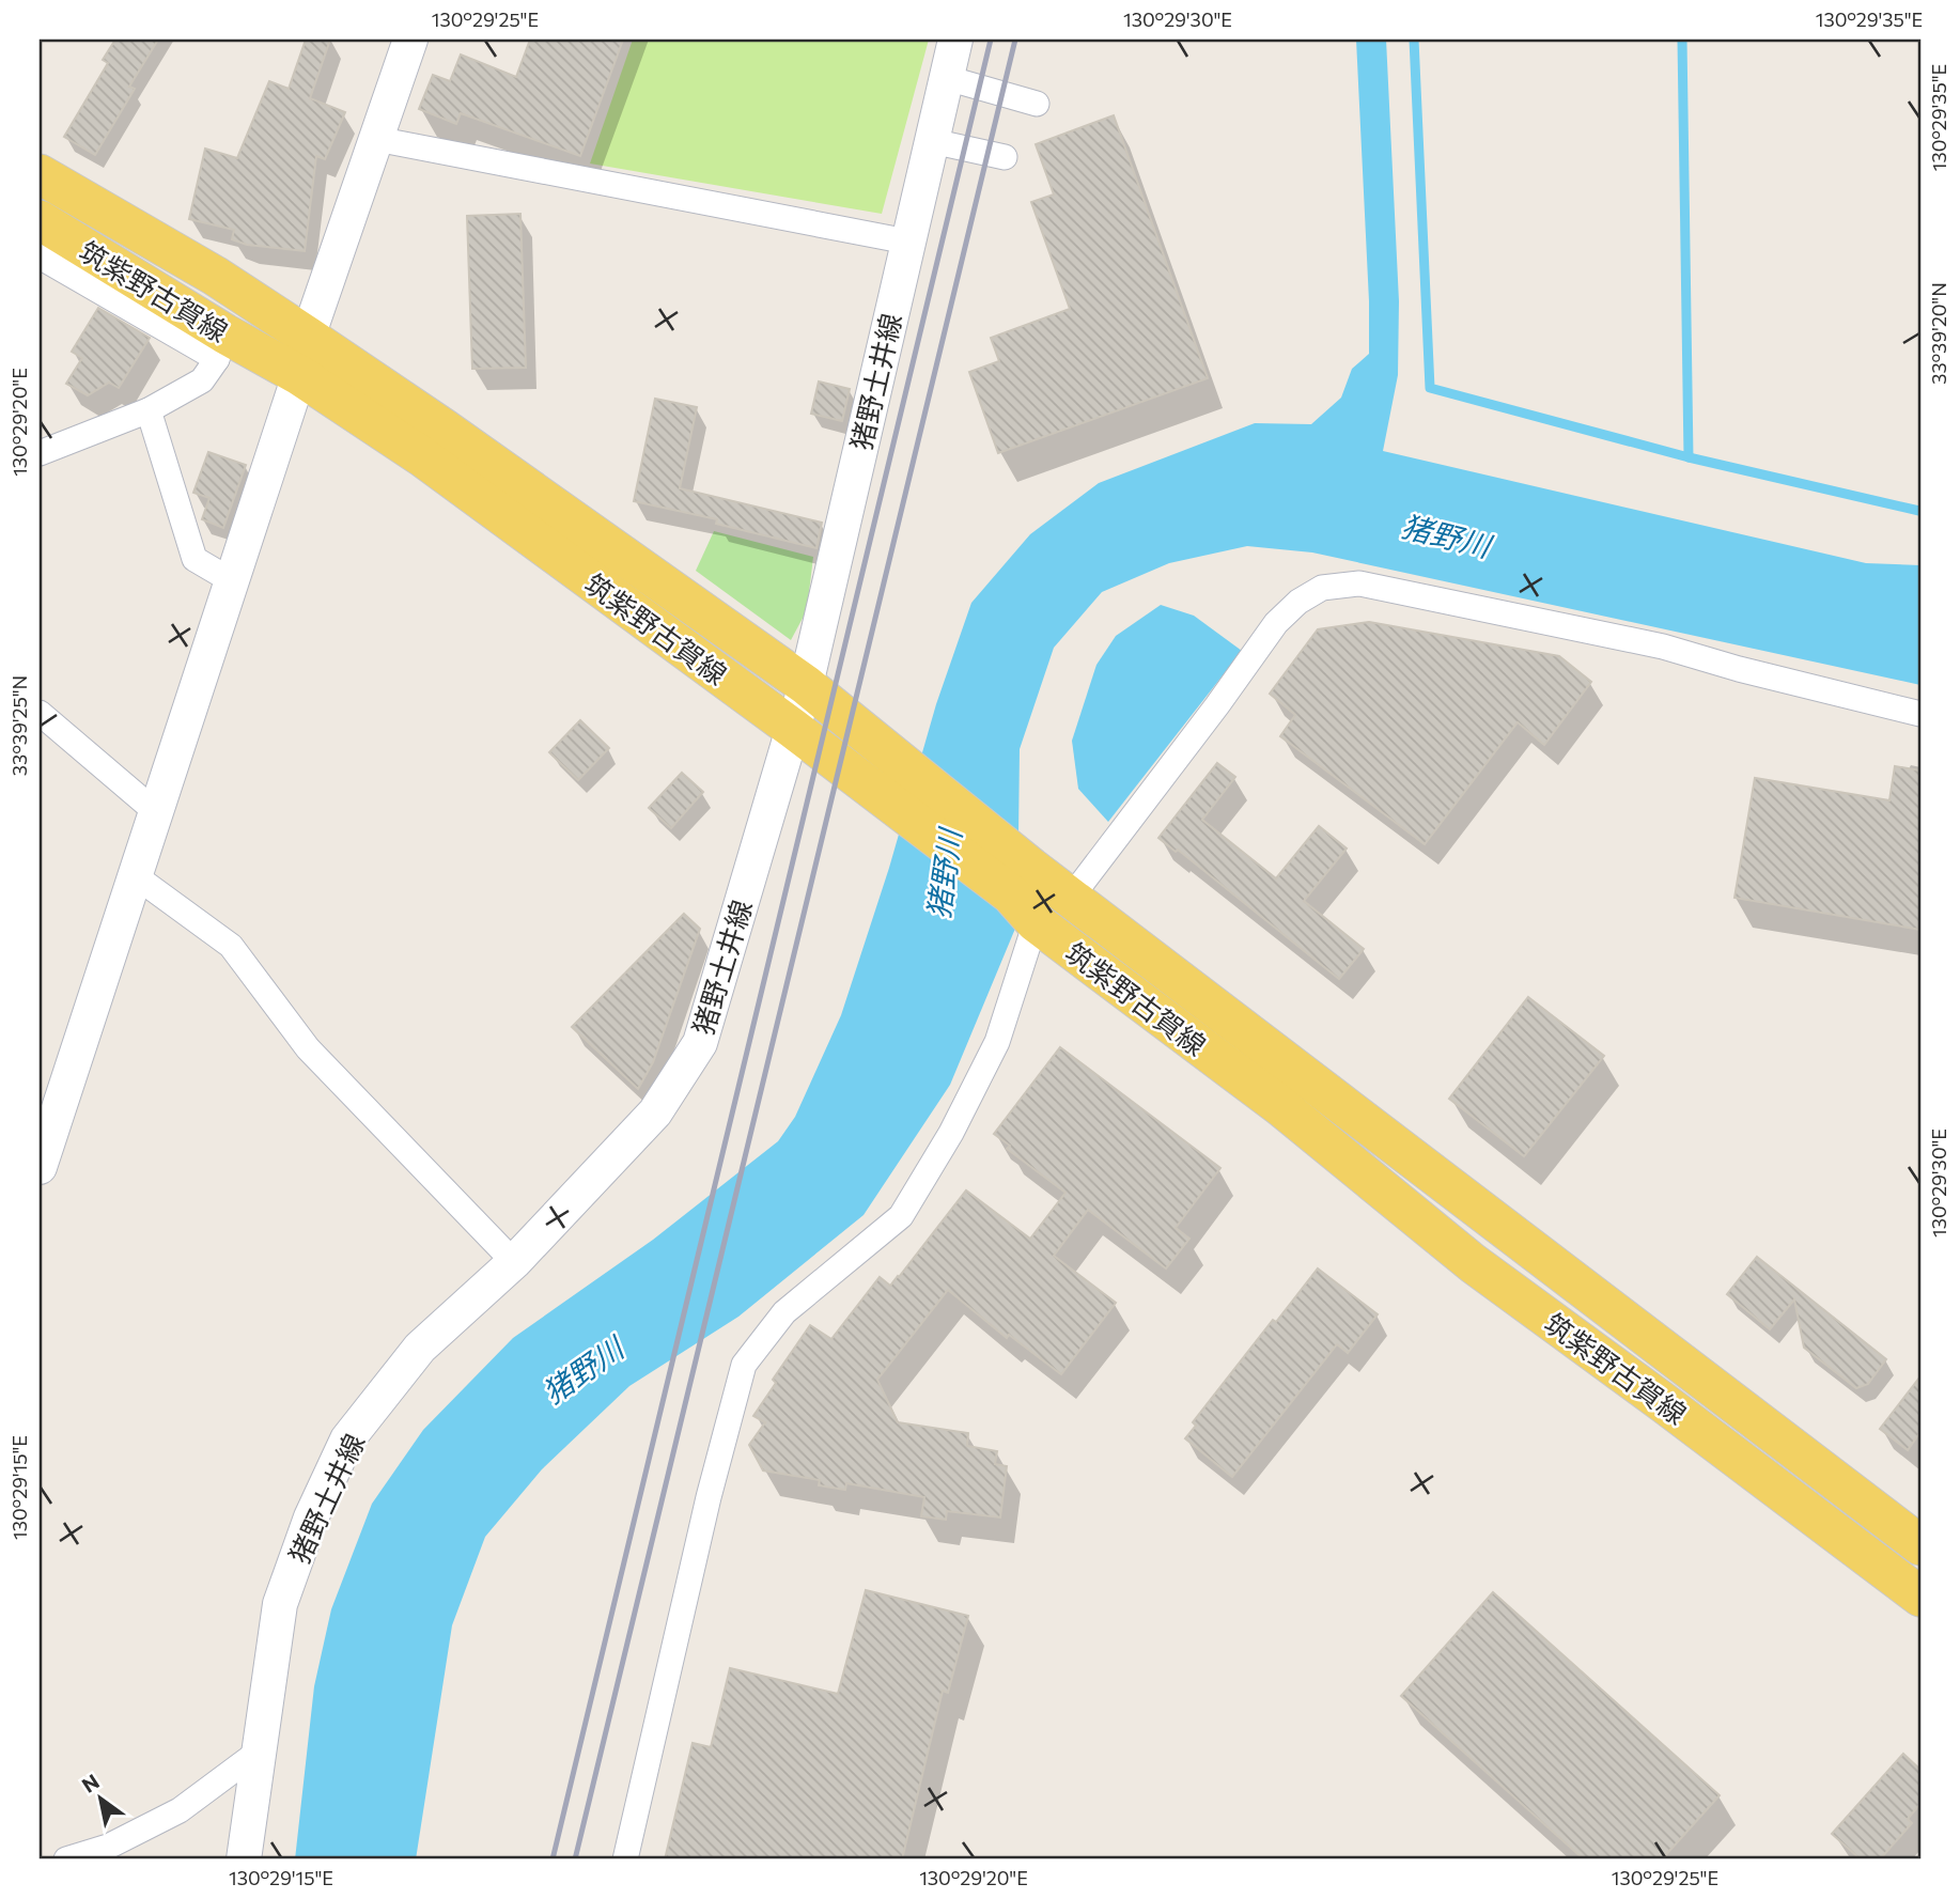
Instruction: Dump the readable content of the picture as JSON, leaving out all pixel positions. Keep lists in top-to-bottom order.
{
  "streets": {
    "main road": ["筑紫野古賀線", "猪野土井線"]
  },
  "crossings": [
    ["筑紫野古賀線", "猪野土井線"]
  ],
  "water": ["猪野川"],
  "north": "top left",
  "coordinates": [
    "130°29'25\"E",
    "130°29'30\"E",
    "130°29'35\"E",
    "33°39'20\"N",
    "130°29'20\"E",
    "33°39'25\"N",
    "130°29'15\"E"
  ]
}
